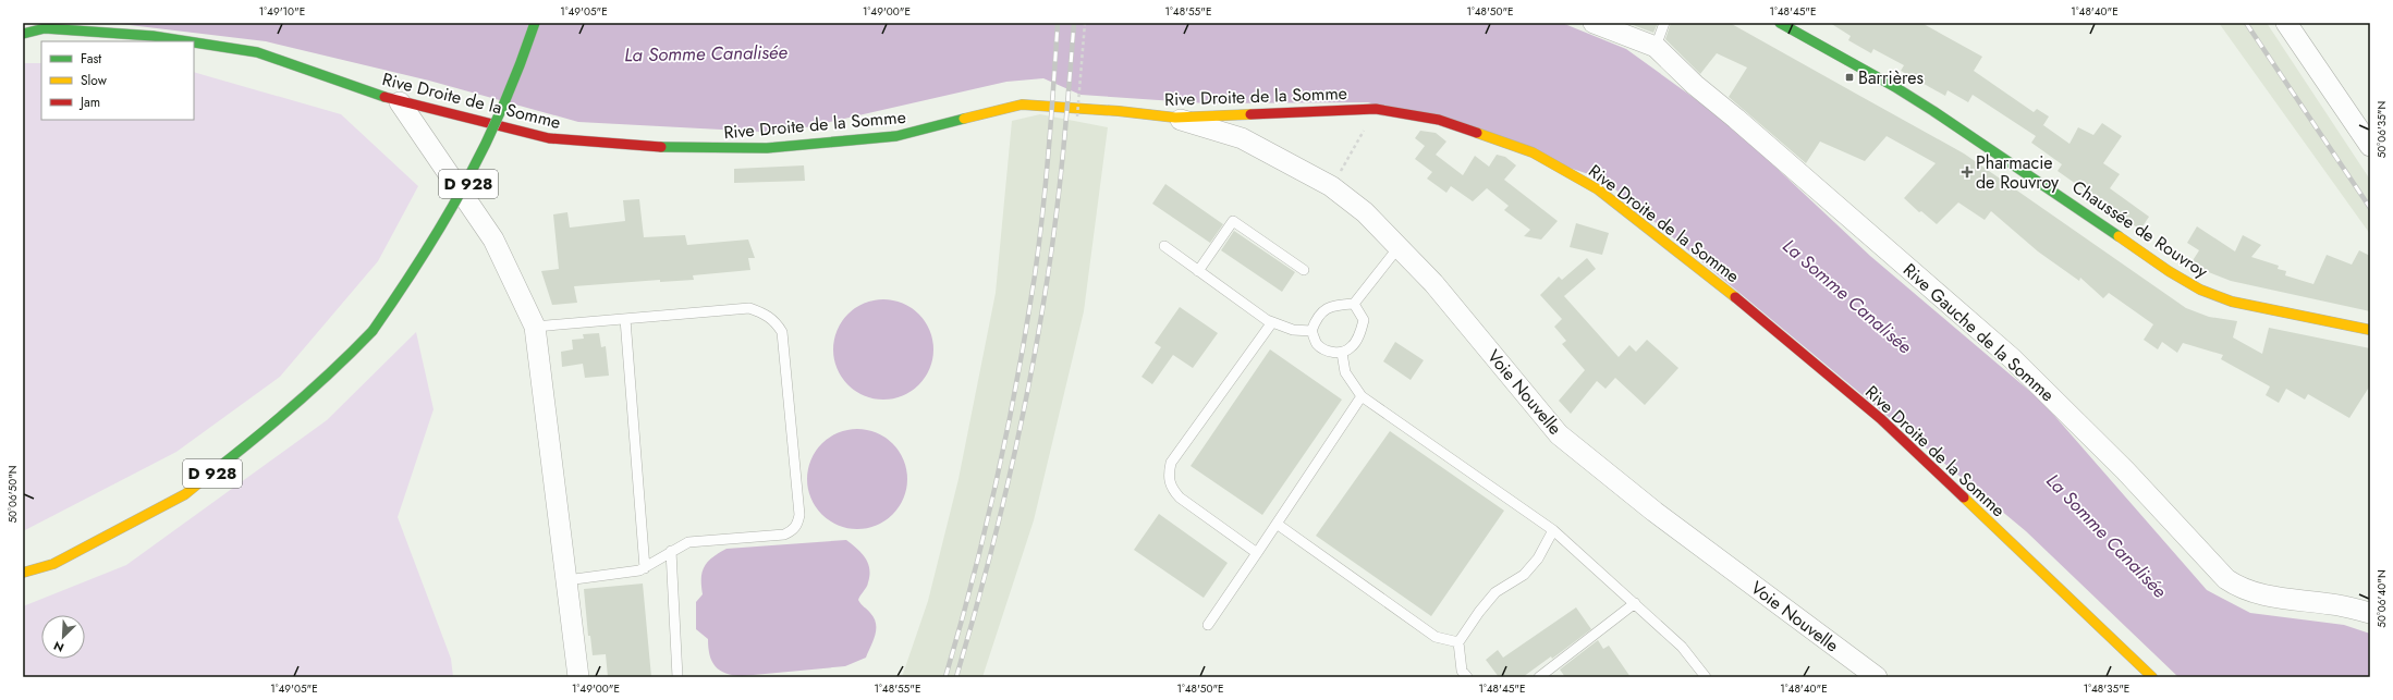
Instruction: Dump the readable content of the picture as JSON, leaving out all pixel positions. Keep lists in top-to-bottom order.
{
  "streets": {
    "street": [
      "Rive Droite de la Somme",
      "D 928",
      "Chaussée de Rouvroy",
      "Rive Gauche de la Somme",
      "Voie Nouvelle"
    ]
  },
  "crossings": [
    ["Rive Droite de la Somme", "Voie Nouvelle"]
  ],
  "water": ["La Somme Canalisée"],
  "places": {
    "transit": ["Barrières"],
    "health": ["Pharmacie de Rouvroy"]
  },
  "legend": ["Fast", "Slow", "Jam"],
  "north": "bottom left",
  "coordinates": [
    "1°49'10\"E",
    "1°49'05\"E",
    "1°49'00\"E",
    "1°48'55\"E",
    "1°48'50\"E",
    "1°48'45\"E",
    "1°48'40\"E",
    "50°06'35\"N",
    "50°06'50\"N",
    "50°06'40\"N",
    "1°48'35\"E"
  ]
}
